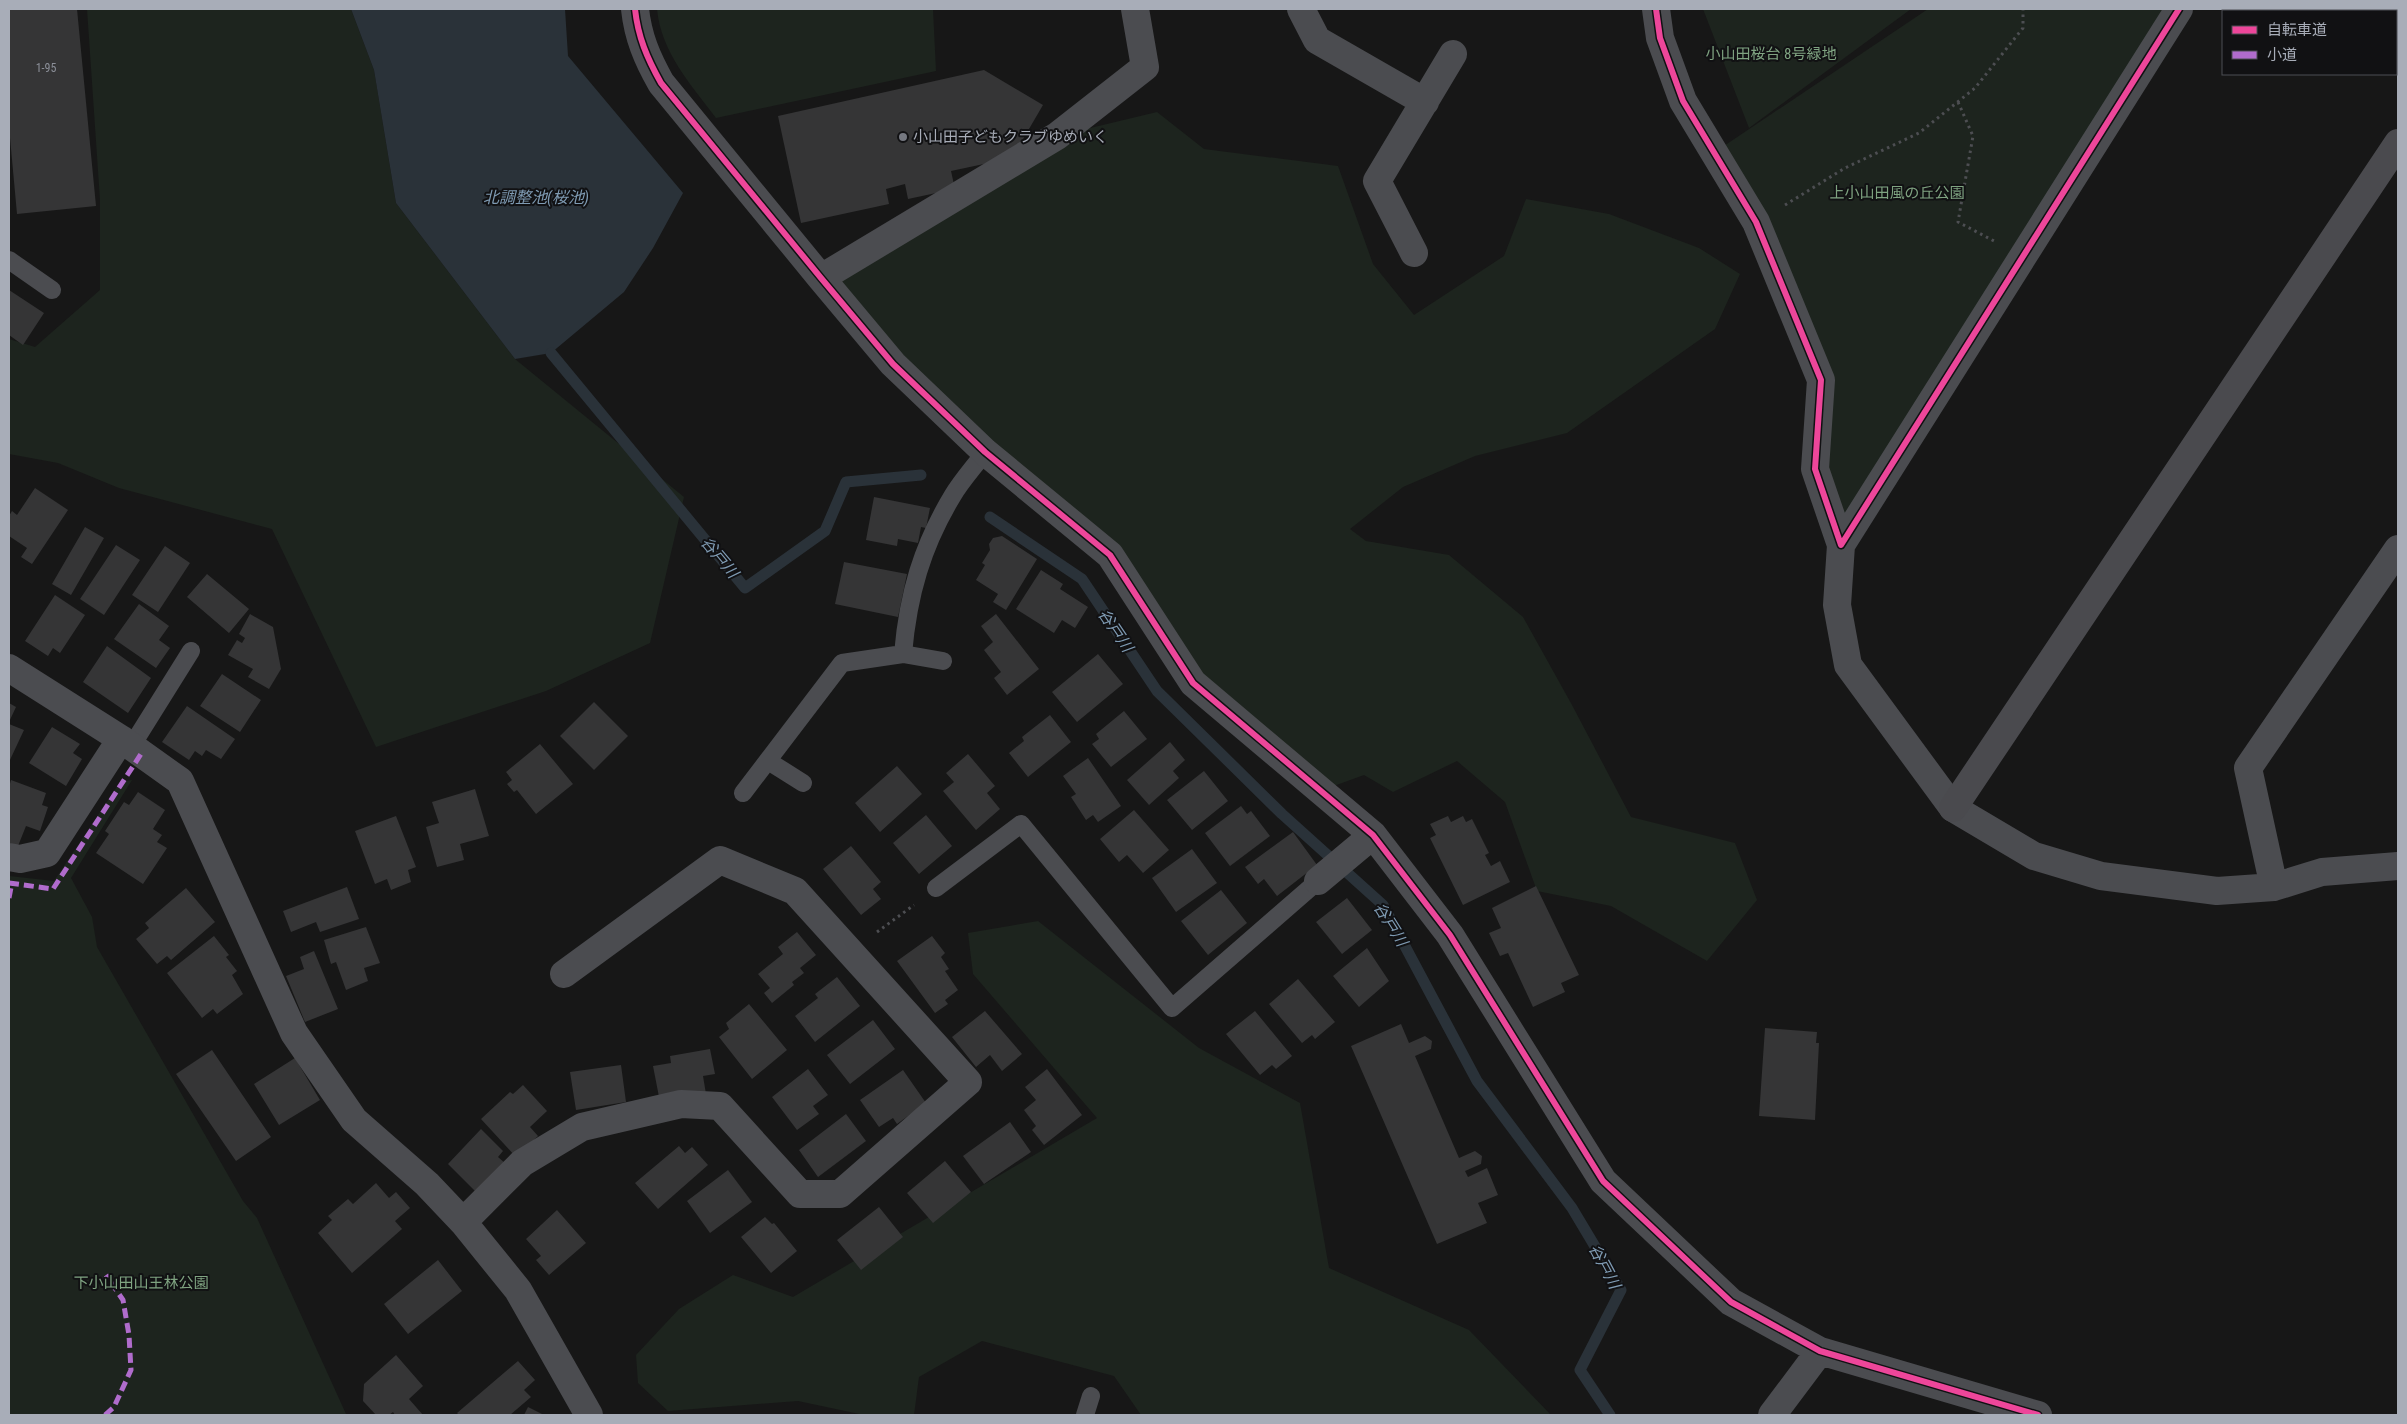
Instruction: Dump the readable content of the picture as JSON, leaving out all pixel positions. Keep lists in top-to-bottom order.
{
  "water": ["北調整池(桜池)", "谷戸川"],
  "parks": ["小山田桜台 8号緑地", "上小山田風の丘公園", "下小山田山王林公園"],
  "places": ["小山田子どもクラブゆめいく"],
  "house_numbers": ["1-95"],
  "legend": ["自転車道", "小道"]
}
